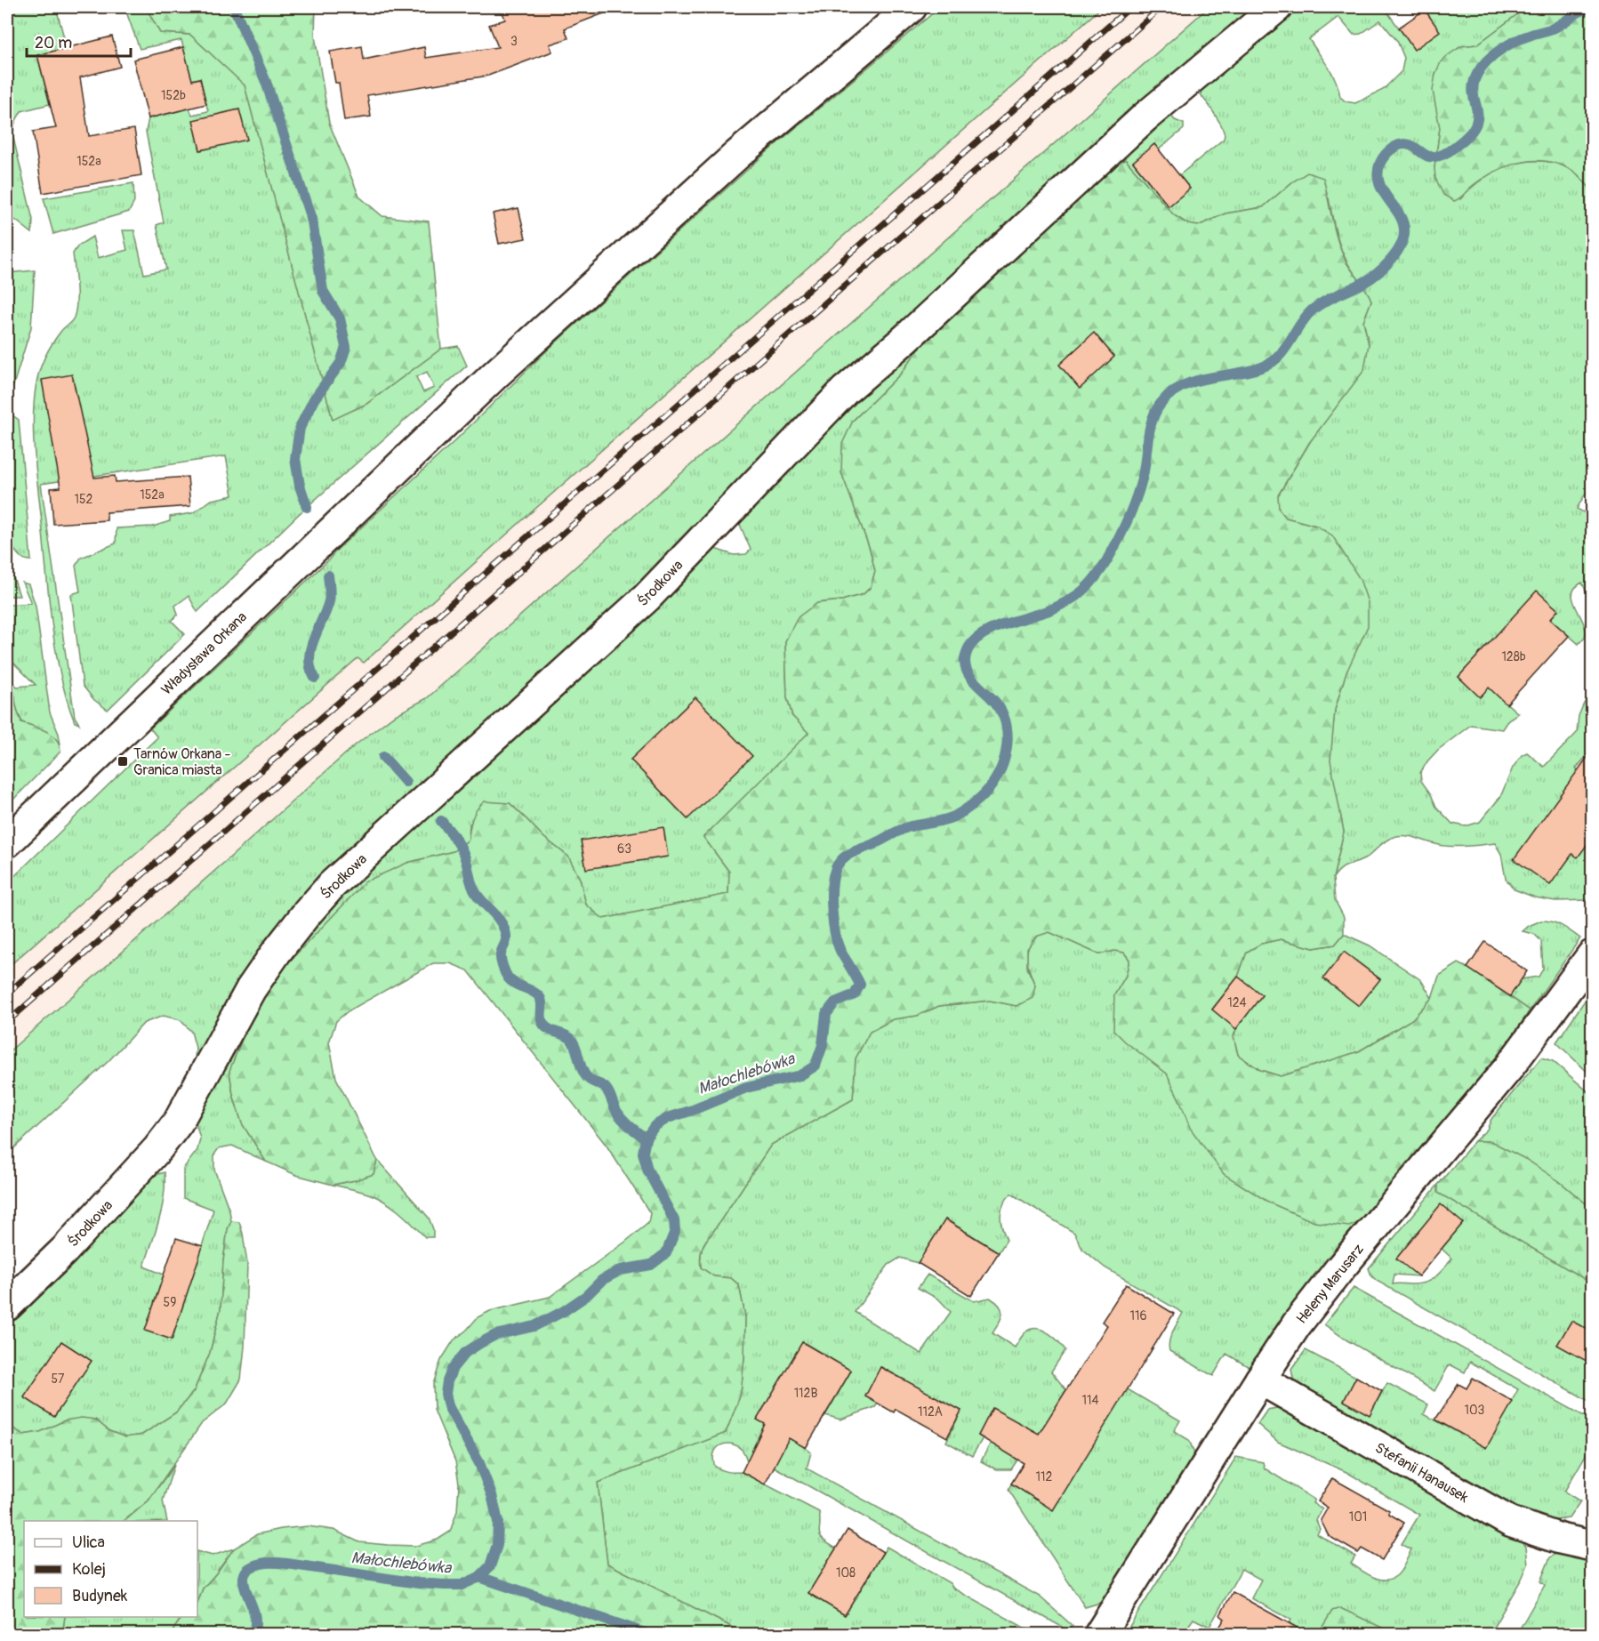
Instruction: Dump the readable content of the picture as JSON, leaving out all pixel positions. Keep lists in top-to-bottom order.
{
  "streets": {
    "street": [
      "Środkowa",
      "Władysława Orkana",
      "Heleny Marusarz",
      "Stefanii Hanausek"
    ]
  },
  "crossings": [
    ["Heleny Marusarz", "Stefanii Hanausek"]
  ],
  "water": ["Małochlebówka"],
  "places": {
    "transit": ["Tarnów Orkana - Granica miasta"]
  },
  "house_numbers": [
    "3",
    "152b",
    "152a",
    "152a",
    "152",
    "128b",
    "63",
    "124",
    "59",
    "116",
    "57",
    "112B",
    "114",
    "103",
    "112A",
    "112",
    "101",
    "108"
  ],
  "legend": ["Ulica", "Kolej", "Budynek"],
  "scale_bar": "20 m"
}
